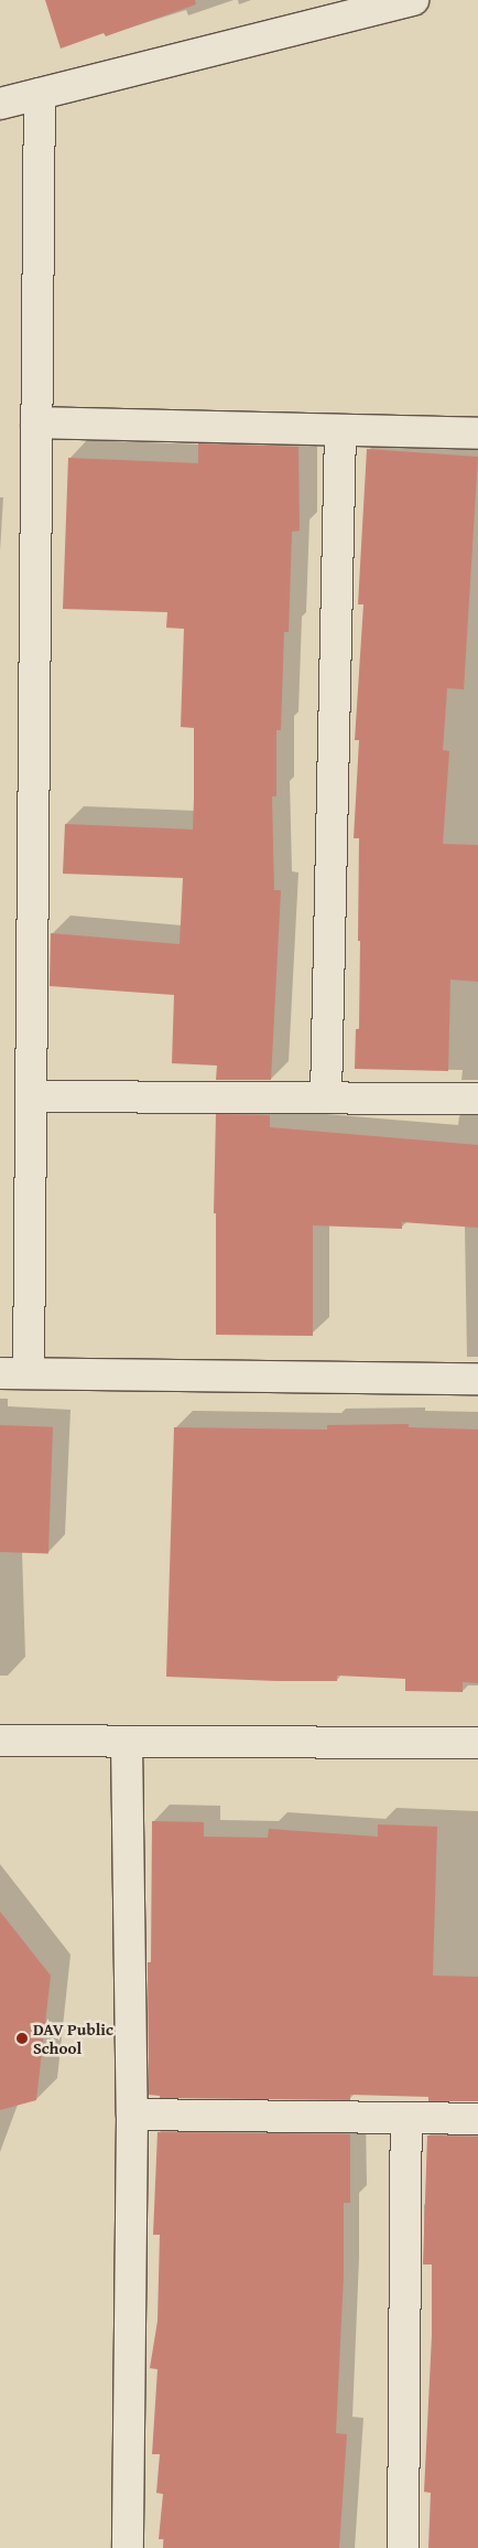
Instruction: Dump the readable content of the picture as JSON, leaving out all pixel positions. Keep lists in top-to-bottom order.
{
  "places": ["DAV Public School"]
}
